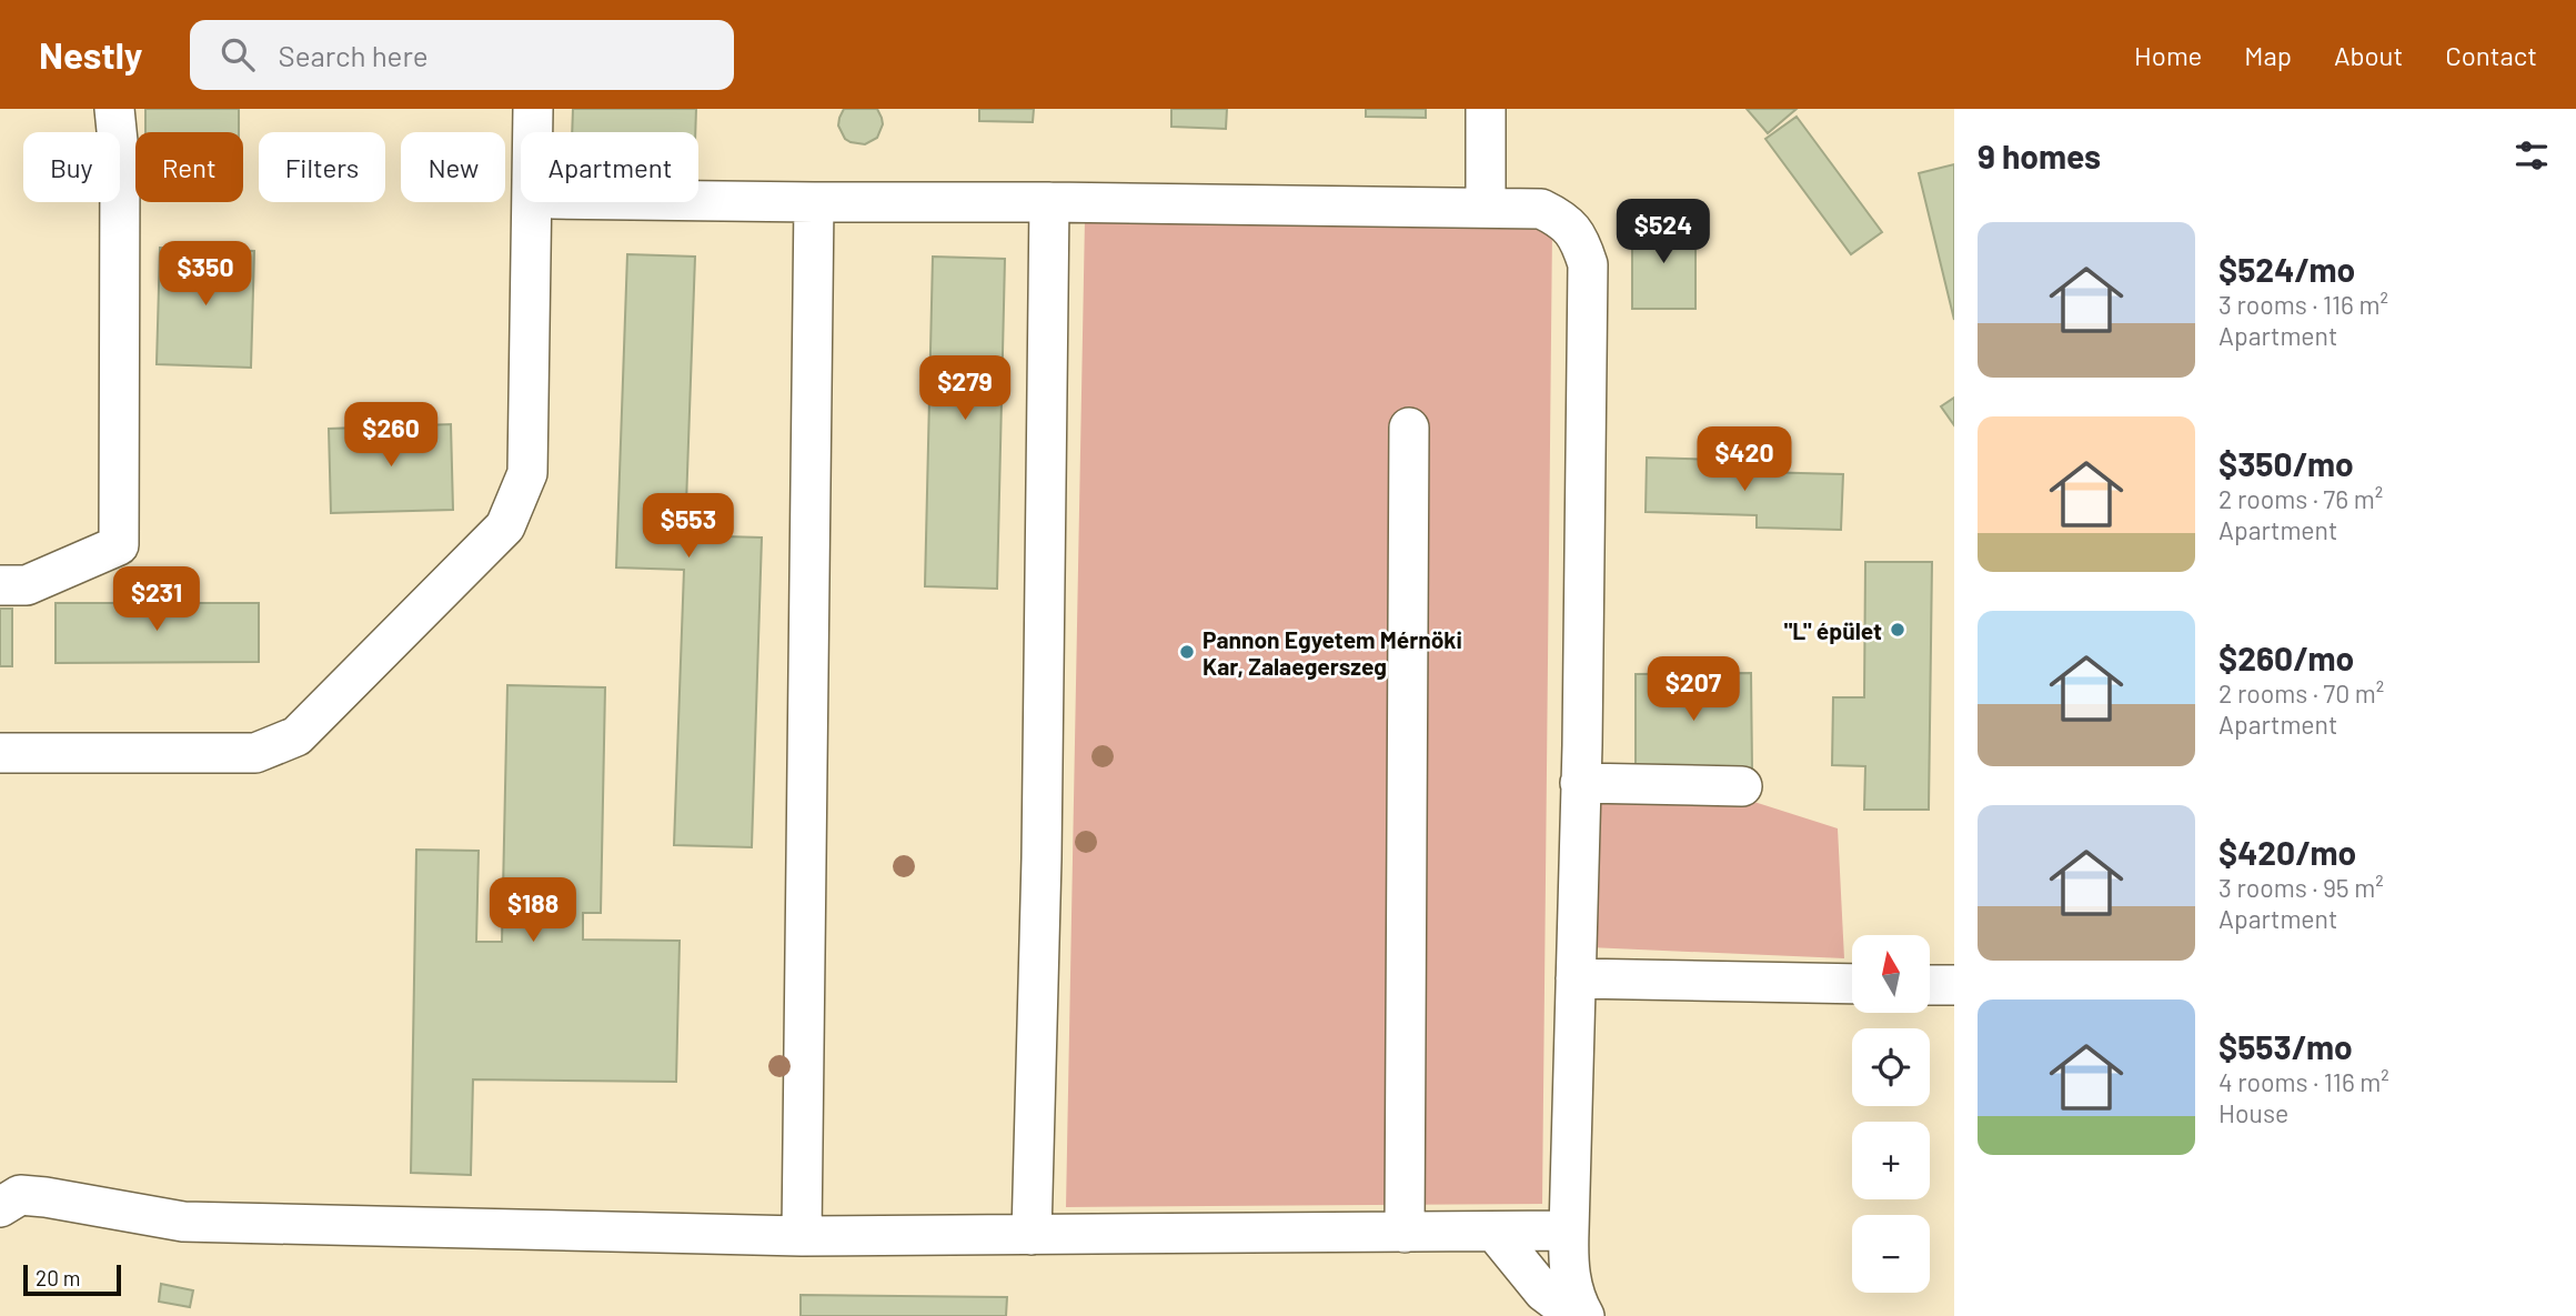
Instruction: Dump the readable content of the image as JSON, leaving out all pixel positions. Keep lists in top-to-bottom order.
{
  "places": ["\"L\" épület", "Pannon Egyetem Mérnöki Kar, Zalaegerszeg"],
  "scale_bar": "20 m",
  "north": "top",
  "page": {
    "header": "Nestly",
    "search": "Search here",
    "nav": [
      "Home",
      "Map",
      "About",
      "Contact"
    ],
    "heading": "9 homes",
    "chip": [
      "Buy",
      "Rent",
      "Filters",
      "New",
      "Apartment"
    ],
    "price": [
      "$524",
      "$350",
      "$279",
      "$260",
      "$420",
      "$553",
      "$231",
      "$207",
      "$188"
    ],
    "list": [
      {
        "name": "$524/mo",
        "note": "3 rooms · 116 m² · Apartment"
      },
      {
        "name": "$350/mo",
        "note": "2 rooms · 76 m² · Apartment"
      },
      {
        "name": "$260/mo",
        "note": "2 rooms · 70 m² · Apartment"
      },
      {
        "name": "$420/mo",
        "note": "3 rooms · 95 m² · Apartment"
      },
      {
        "name": "$553/mo",
        "note": "4 rooms · 116 m² · House"
      }
    ],
    "map_buttons": ["+", "−"],
    "scale": "20 m"
  }
}
